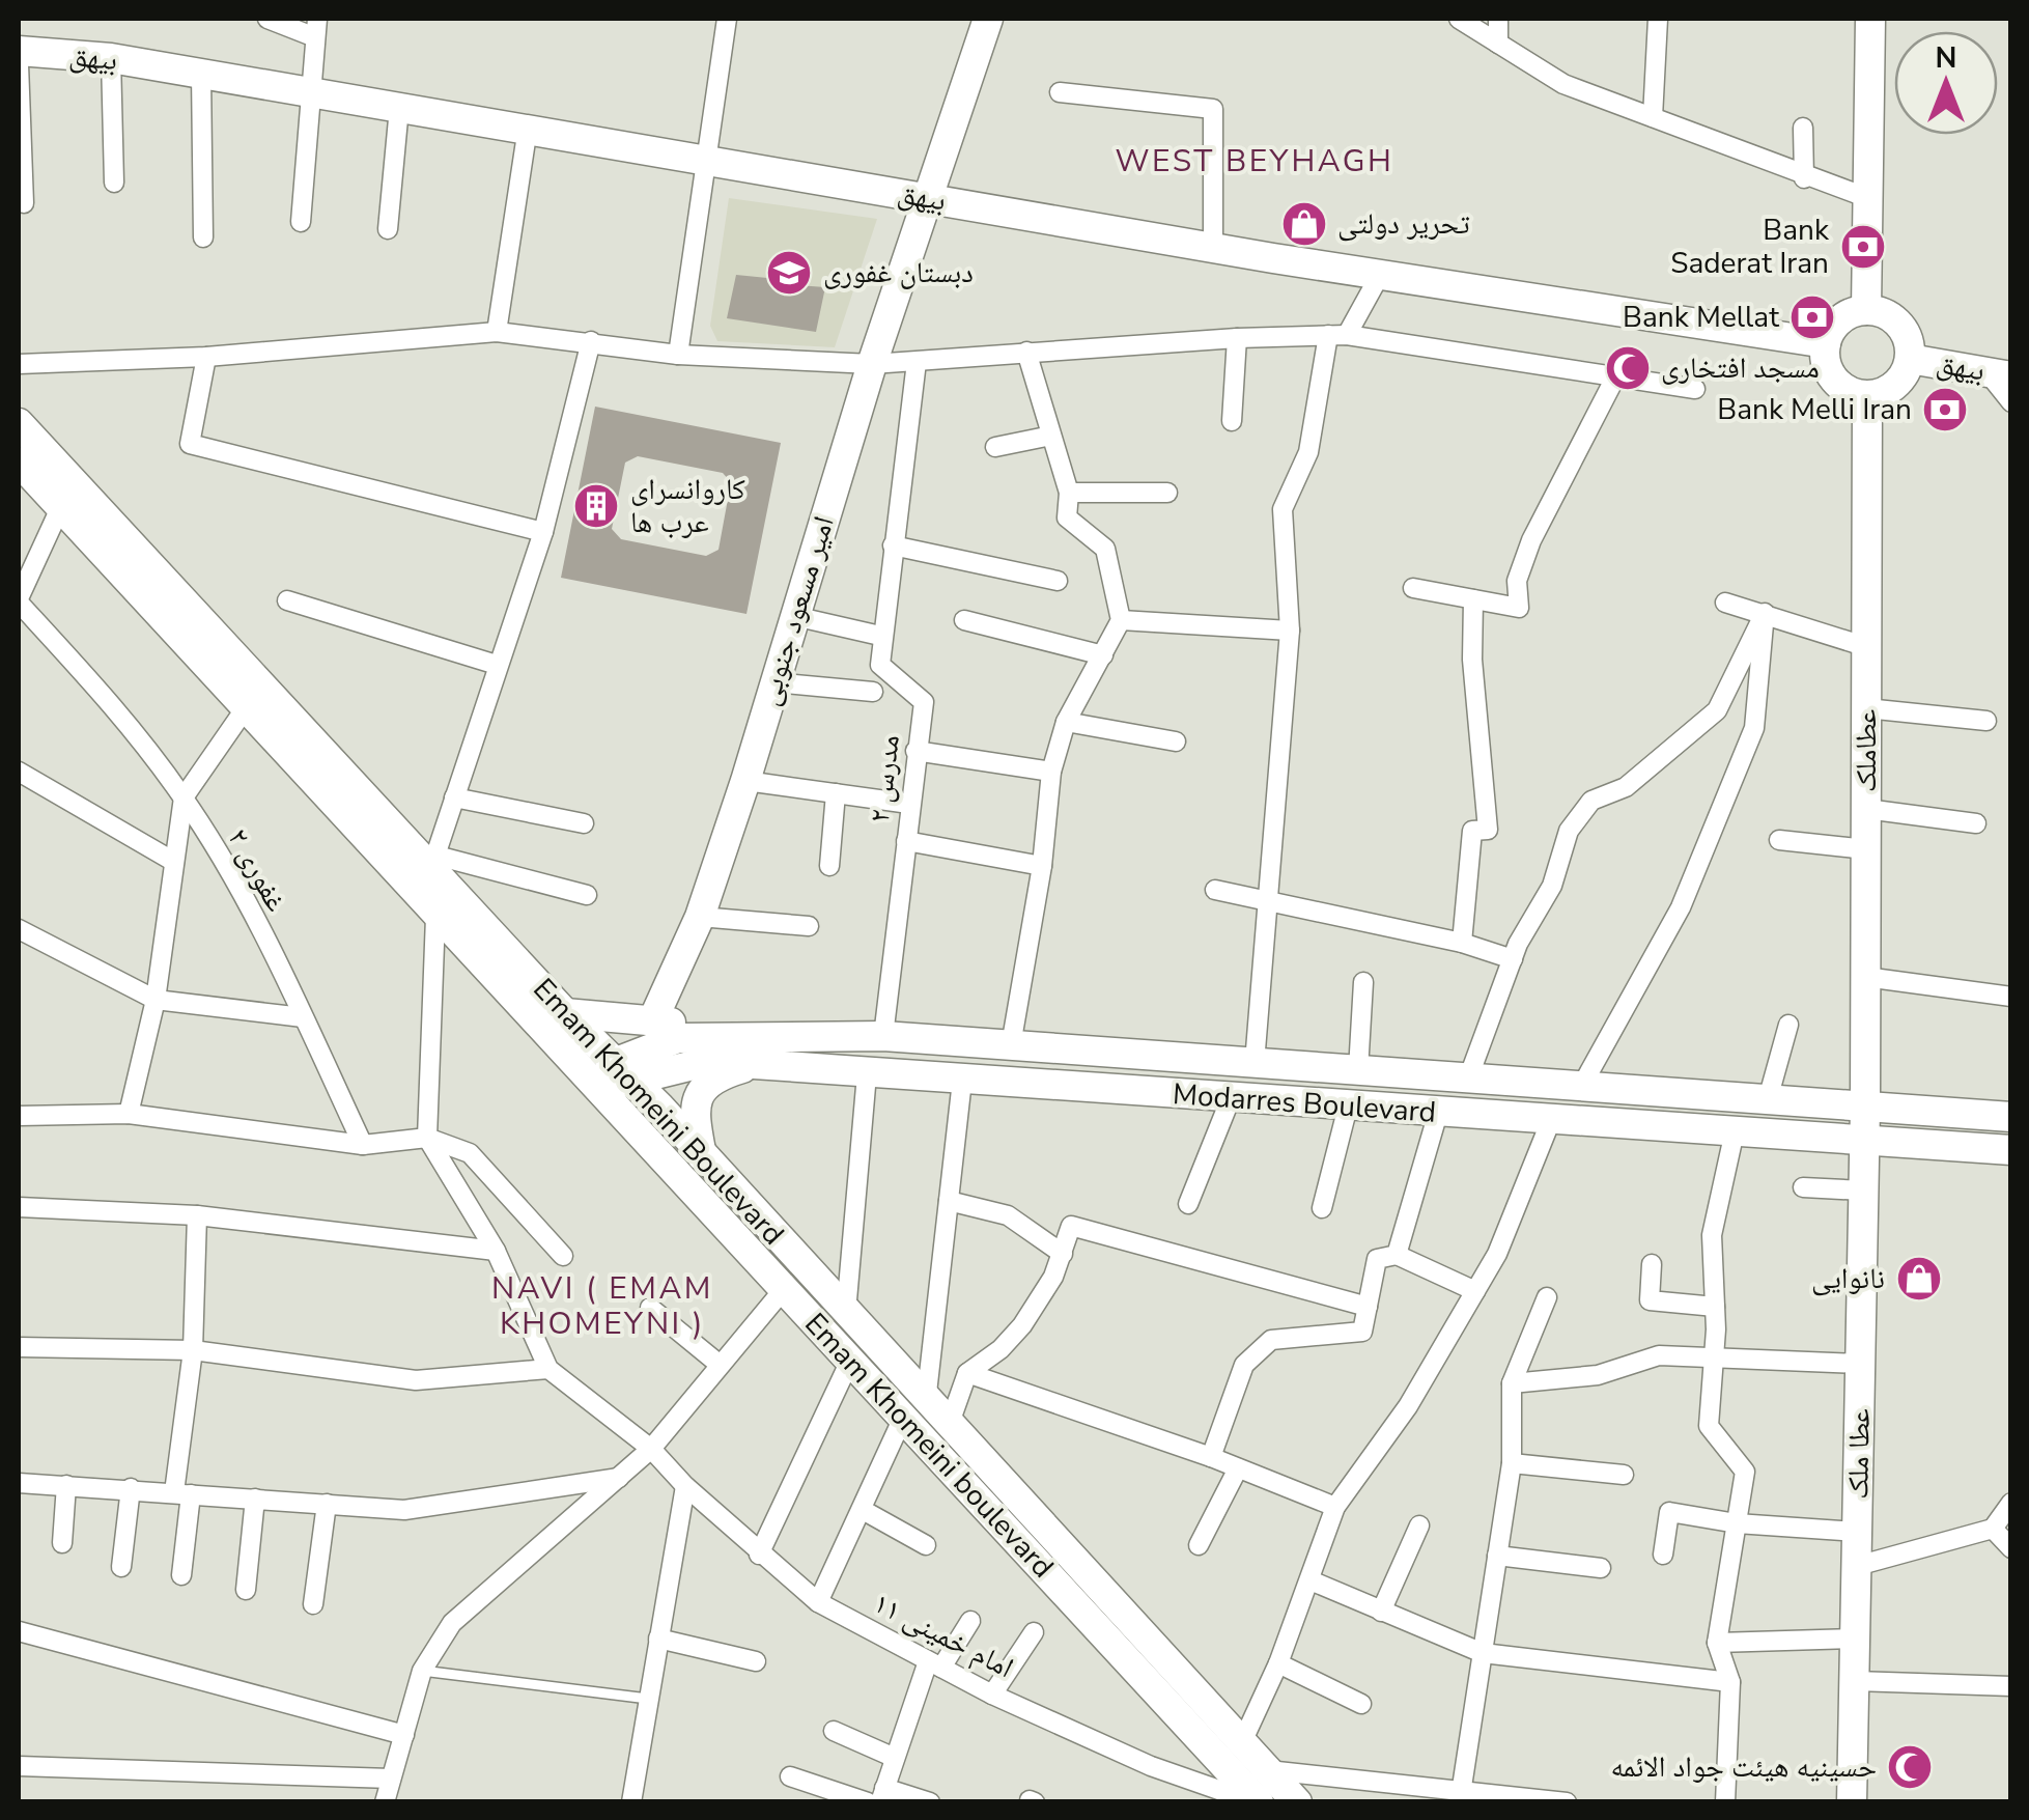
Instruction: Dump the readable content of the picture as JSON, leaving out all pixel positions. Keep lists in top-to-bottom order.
{
  "streets": {
    "main road": [
      "بیهق",
      "امیر مسعود جنوبی",
      "عطاملک",
      "Modarres Boulevard",
      "Emam Khomeini Boulevard",
      "Emam Khomeini boulevard",
      "عطا ملک"
    ],
    "street": ["مدرس ۲", "غفوری ۲", "امام خمینی ۱۱"]
  },
  "crossings": [
    ["بیهق", "امیر مسعود جنوبی"],
    ["بیهق", "عطاملک"],
    ["عطاملک", "Modarres Boulevard"],
    ["عطاملک", "عطا ملک"],
    ["مدرس ۲", "Modarres Boulevard"],
    ["Modarres Boulevard", "Emam Khomeini Boulevard"],
    ["Modarres Boulevard", "Emam Khomeini boulevard"],
    ["Modarres Boulevard", "عطا ملک"],
    ["Emam Khomeini Boulevard", "Emam Khomeini boulevard"],
    ["Emam Khomeini boulevard", "امام خمینی ۱۱"]
  ],
  "districts": ["WEST BEYHAGH", "NAVI ( EMAM KHOMEYNI )"],
  "places": {
    "shop": ["تحریر دولتی", "نانوایی"],
    "bank": ["Bank Saderat Iran", "Bank Mellat", "Bank Melli Iran"],
    "school or university": ["دبستان غفوری"],
    "mosque": ["مسجد افتخاری", "حسینیه هیئت جواد الائمه"],
    "building": ["کاروانسرای عرب ها"]
  },
  "north": "top"
}
